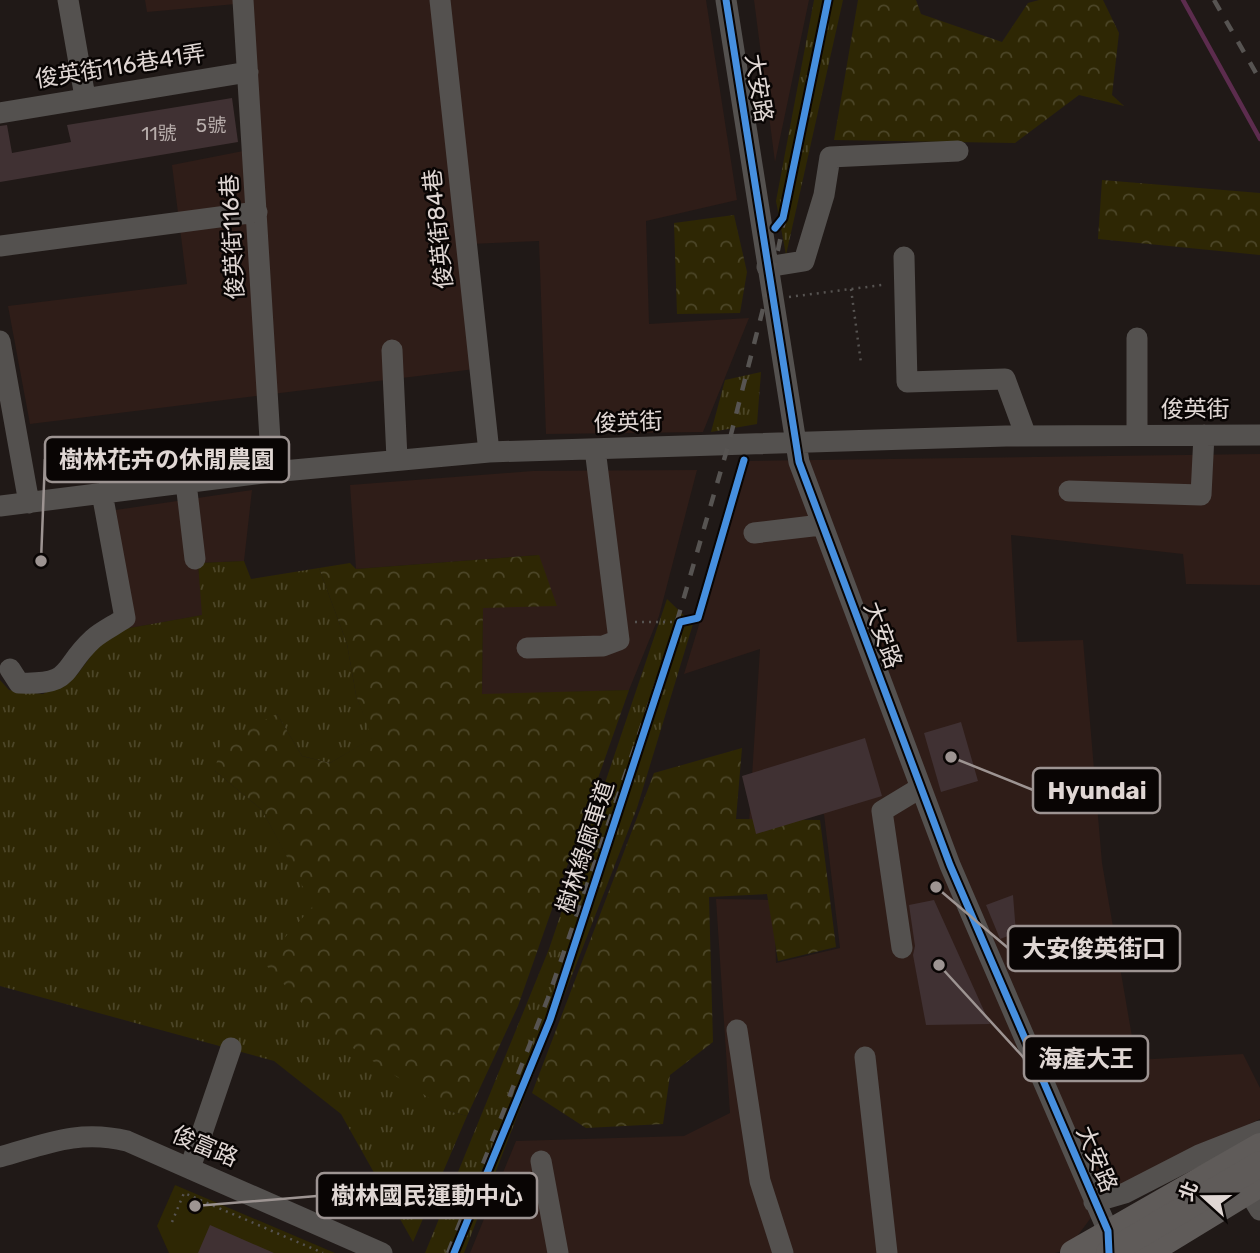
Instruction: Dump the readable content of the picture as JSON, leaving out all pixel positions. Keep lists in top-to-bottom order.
{
  "streets": {
    "street": [
      "俊英街116巷41弄",
      "大安路",
      "俊英街84巷",
      "俊英街116巷",
      "俊英街",
      "俊富路"
    ],
    "cycle path": ["樹林綠廊車道"]
  },
  "crossings": [
    ["俊英街116巷41弄", "俊英街116巷"],
    ["大安路", "俊英街"],
    ["俊英街84巷", "俊英街"],
    ["俊英街116巷", "俊英街"]
  ],
  "places": [
    "樹林花卉の休閒農園",
    "Hyundai",
    "大安俊英街口",
    "海產大王",
    "樹林國民運動中心"
  ],
  "house_numbers": ["5號", "11號"],
  "north": "left"
}
